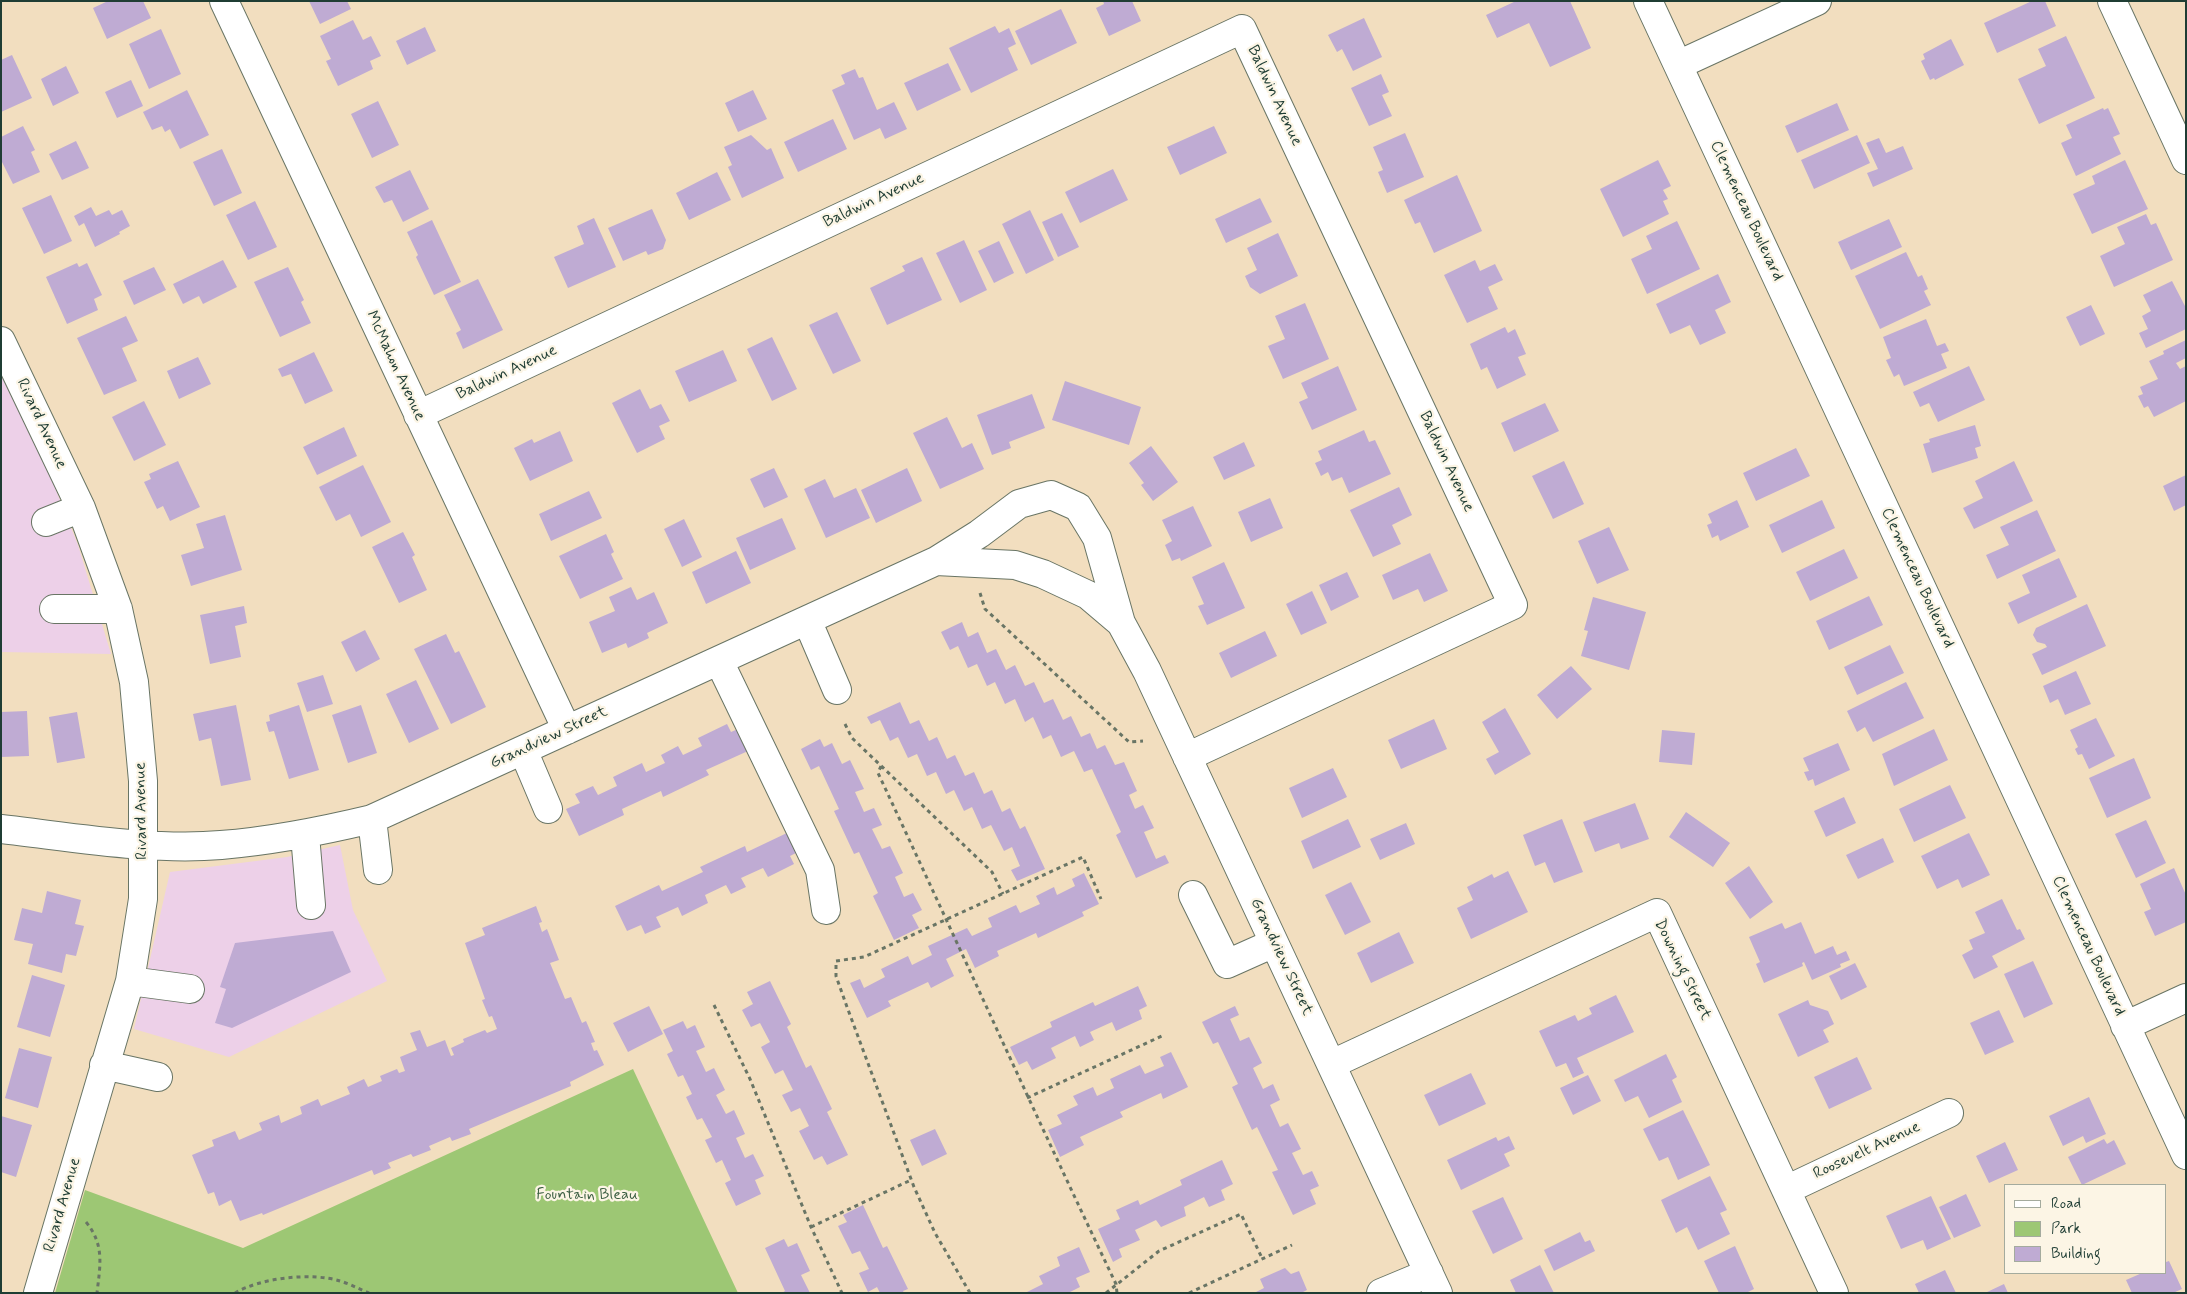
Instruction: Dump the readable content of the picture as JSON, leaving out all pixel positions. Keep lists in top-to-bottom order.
{
  "streets": {
    "street": [
      "Baldwin Avenue",
      "Clemenceau Boulevard",
      "McMahon Avenue",
      "Rivard Avenue",
      "Grandview Street",
      "Downing Street",
      "Roosevelt Avenue"
    ]
  },
  "crossings": [
    ["Baldwin Avenue", "McMahon Avenue"],
    ["Baldwin Avenue", "Grandview Street"],
    ["McMahon Avenue", "Grandview Street"],
    ["Rivard Avenue", "Grandview Street"],
    ["Grandview Street", "Downing Street"],
    ["Downing Street", "Roosevelt Avenue"]
  ],
  "parks": ["Fountain Bleau"],
  "legend": ["Road", "Park", "Building"]
}
